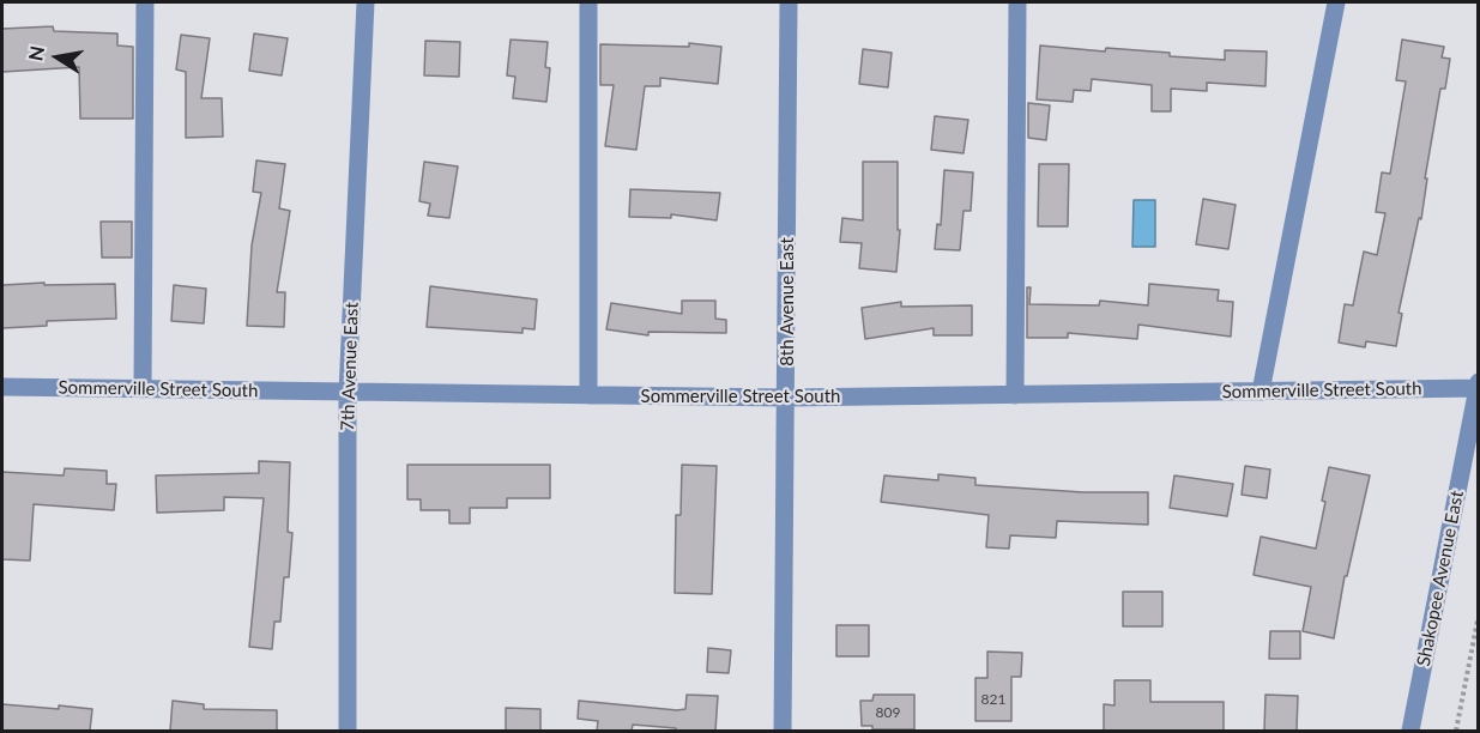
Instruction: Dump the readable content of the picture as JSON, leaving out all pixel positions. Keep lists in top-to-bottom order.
{
  "streets": {
    "street": [
      "8th Avenue East",
      "7th Avenue East",
      "Sommerville Street South",
      "Shakopee Avenue East"
    ]
  },
  "crossings": [
    ["8th Avenue East", "Sommerville Street South"],
    ["7th Avenue East", "Sommerville Street South"],
    ["Sommerville Street South", "Shakopee Avenue East"]
  ],
  "house_numbers": ["821", "809"],
  "north": "left"
}
